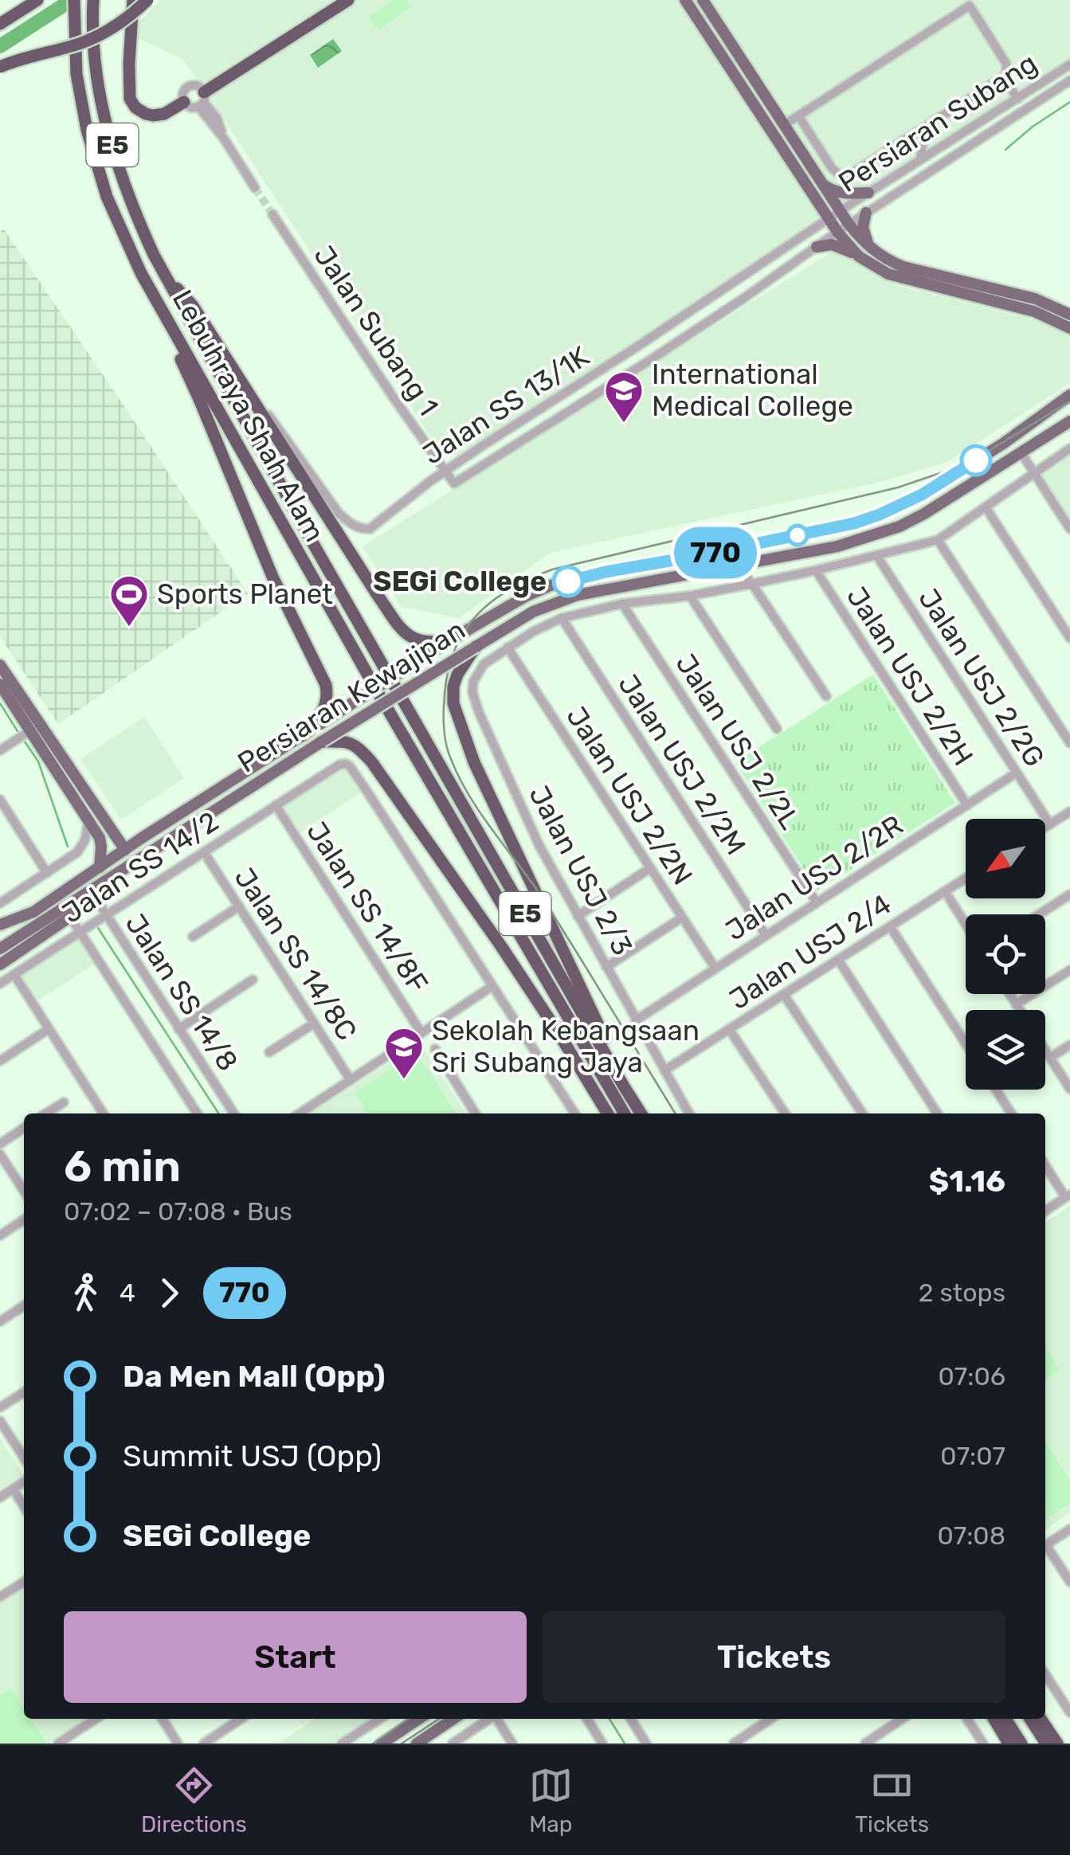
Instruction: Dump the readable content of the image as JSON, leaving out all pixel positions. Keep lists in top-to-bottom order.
{
  "streets": {
    "highway": ["E5", "Lebuhraya Shah Alam"],
    "main road": ["Persiaran Kewajipan"],
    "street": [
      "Persiaran Subang",
      "Jalan Subang 1",
      "Jalan SS 13/1K",
      "Jalan USJ 2/2H",
      "Jalan USJ 2/2G",
      "Jalan USJ 2/2L",
      "Jalan USJ 2/2M",
      "Jalan USJ 2/2N",
      "Jalan SS 14/2",
      "Jalan USJ 2/3",
      "Jalan USJ 2/2R",
      "Jalan SS 14/8F",
      "Jalan USJ 2/4",
      "Jalan SS 14/8C",
      "Jalan SS 14/8"
    ]
  },
  "crossings": [
    ["Persiaran Subang", "Jalan SS 13/1K"],
    ["Jalan Subang 1", "Jalan SS 13/1K"],
    ["Jalan USJ 2/2H", "Jalan USJ 2/3"],
    ["Jalan USJ 2/2H", "Jalan USJ 2/2R"],
    ["Jalan USJ 2/2G", "Jalan USJ 2/3"],
    ["Jalan USJ 2/2G", "Jalan USJ 2/2R"],
    ["Persiaran Kewajipan", "Jalan SS 14/8"],
    ["Jalan USJ 2/2L", "Jalan USJ 2/3"],
    ["Jalan USJ 2/2L", "Jalan USJ 2/2R"],
    ["Jalan USJ 2/2M", "Jalan USJ 2/3"],
    ["Jalan USJ 2/2M", "Jalan USJ 2/2R"],
    ["Jalan USJ 2/2N", "Jalan USJ 2/3"],
    ["Jalan USJ 2/2N", "Jalan USJ 2/2R"],
    ["Jalan SS 14/2", "Jalan SS 14/8F"],
    ["Jalan SS 14/2", "Jalan SS 14/8C"],
    ["Jalan SS 14/2", "Jalan SS 14/8"],
    ["Jalan USJ 2/3", "Jalan USJ 2/2R"],
    ["Jalan USJ 2/3", "Jalan USJ 2/4"]
  ],
  "places": {
    "school or university": ["International Medical College", "Sekolah Kebangsaan Sri Subang Jaya"],
    "other": ["SEGi College"],
    "sports": ["Sports Planet"]
  },
  "lines": ["bus line 770"],
  "north": "bottom left",
  "page": {
    "on_map": "770",
    "heading": ["6 min", "07:02 – 07:08 · Bus", "$1.16"],
    "legs": ["4", "770", "2 stops"],
    "list": [
      {
        "name": "Da Men Mall (Opp)",
        "value": "07:06"
      },
      {
        "name": "Summit USJ (Opp)",
        "value": "07:07"
      },
      {
        "name": "SEGi College",
        "value": "07:08"
      }
    ],
    "buttons": ["Start", "Tickets"],
    "tabs": ["Directions", "Map", "Tickets"]
  }
}
